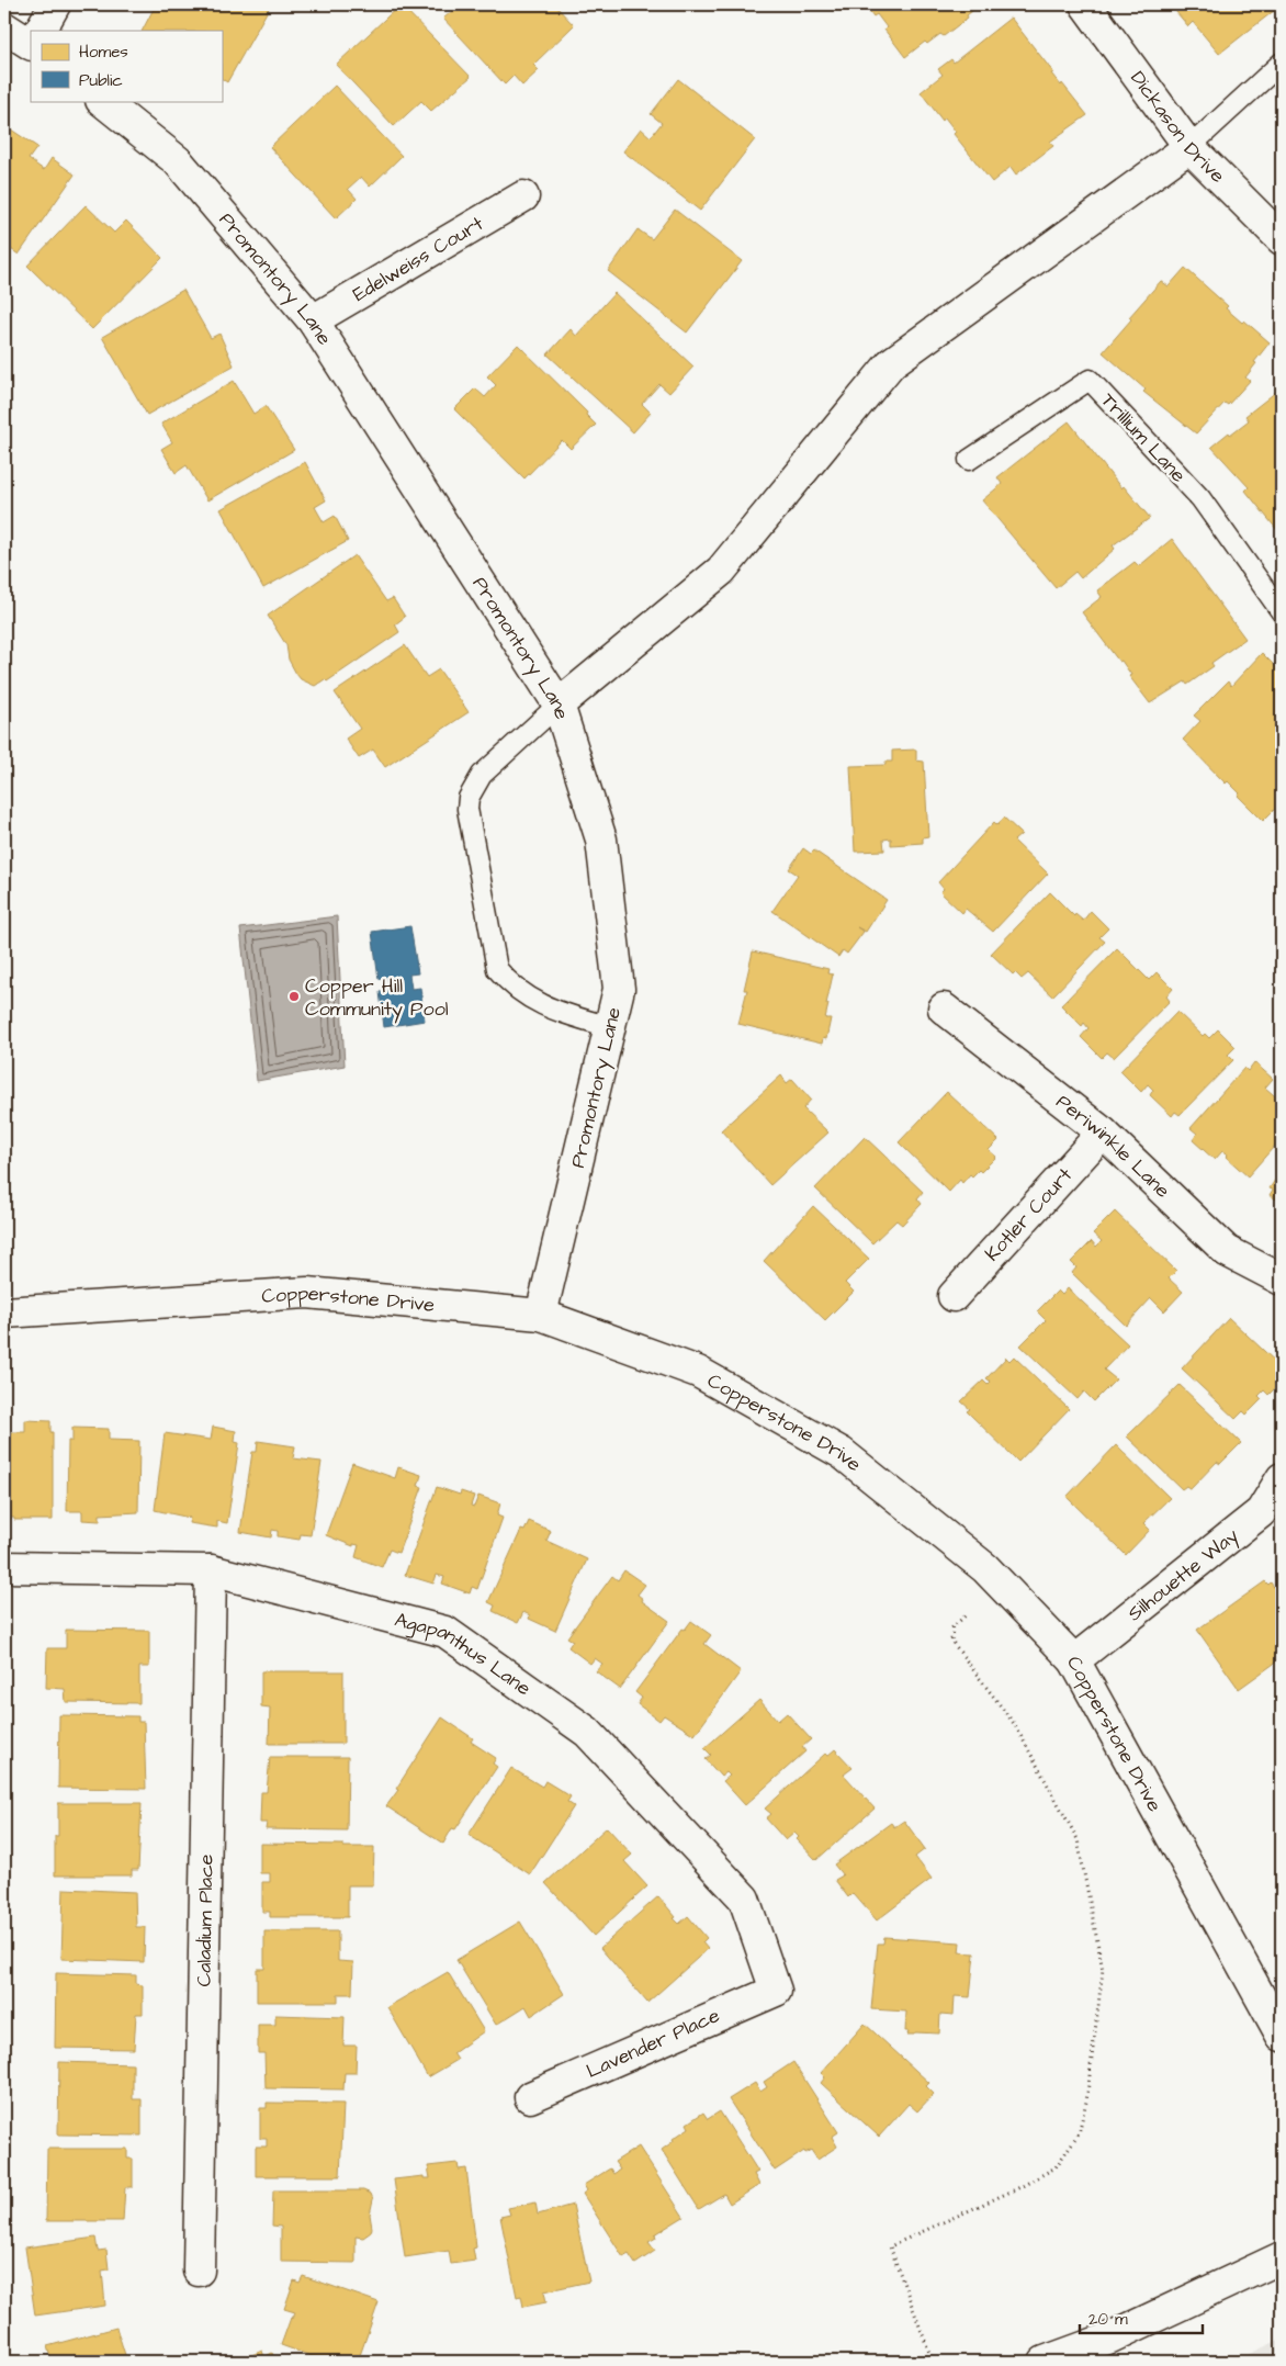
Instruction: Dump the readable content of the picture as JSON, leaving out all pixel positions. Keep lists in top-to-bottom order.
{
  "streets": {
    "street": [
      "Dickason Drive",
      "Edelweiss Court",
      "Promontory Lane",
      "Periwinkle Lane",
      "Kotler Court",
      "Copperstone Drive",
      "Silhouette Way",
      "Agapanthus Lane",
      "Caladium Place",
      "Lavender Place"
    ],
    "lane": ["Trillium Lane"]
  },
  "crossings": [
    ["Edelweiss Court", "Promontory Lane"],
    ["Promontory Lane", "Copperstone Drive"],
    ["Periwinkle Lane", "Kotler Court"],
    ["Copperstone Drive", "Silhouette Way"],
    ["Agapanthus Lane", "Caladium Place"],
    ["Agapanthus Lane", "Lavender Place"]
  ],
  "places": ["Copper Hill Community Pool"],
  "legend": ["Homes", "Public"],
  "scale_bar": "20 m"
}
